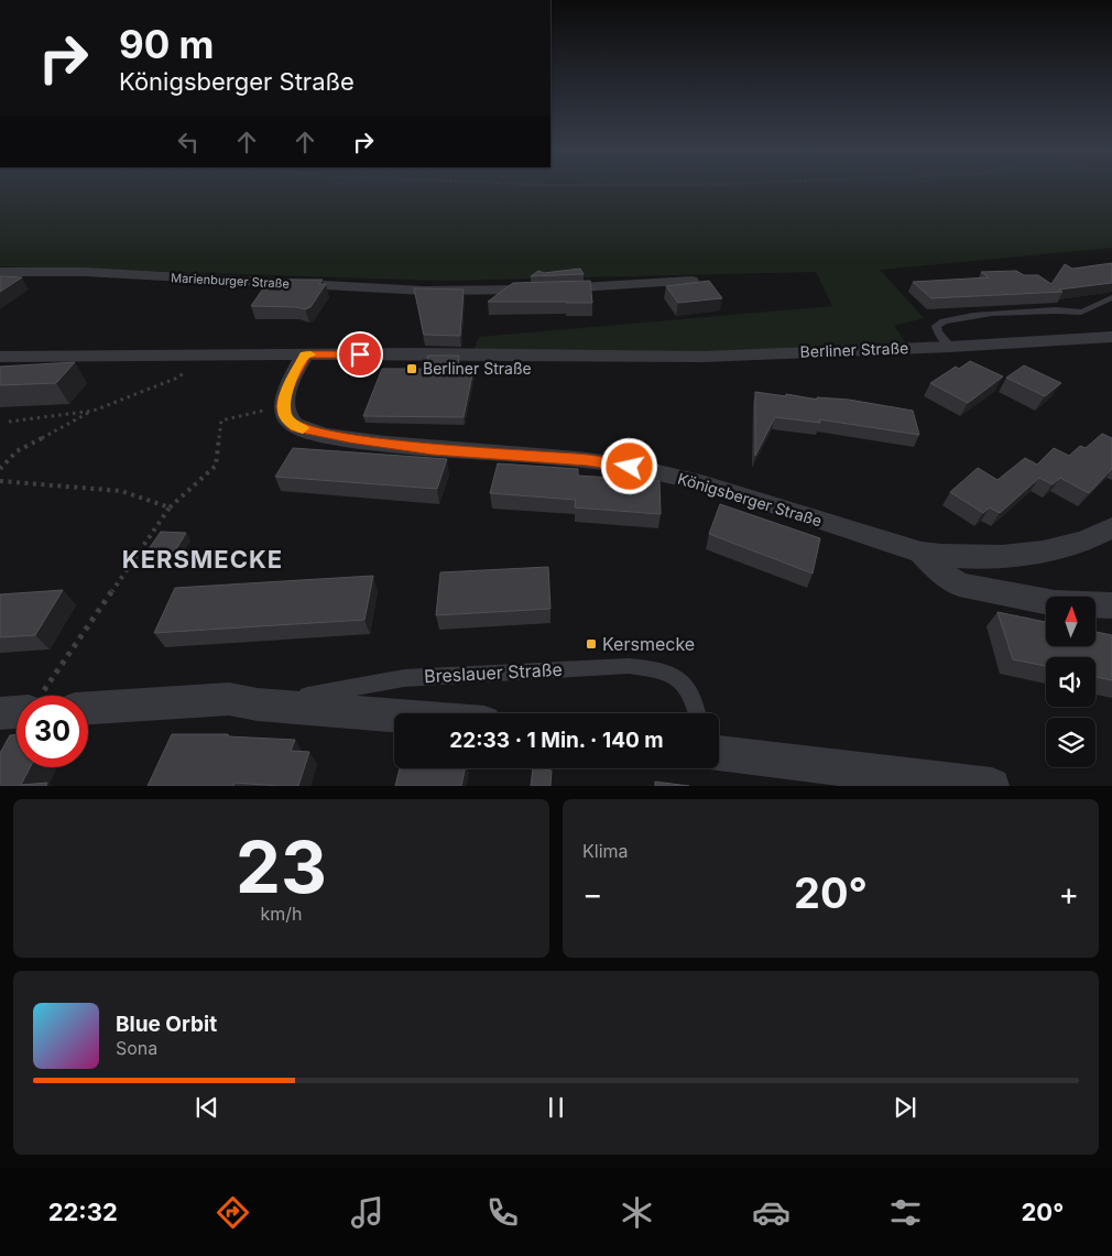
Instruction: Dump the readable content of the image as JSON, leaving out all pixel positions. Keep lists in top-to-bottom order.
{
  "streets": {
    "street": [
      "Marienburger Straße",
      "Berliner Straße",
      "Königsberger Straße",
      "Breslauer Straße"
    ]
  },
  "districts": ["KERSMECKE"],
  "places": {
    "transit": ["Berliner Straße", "Kersmecke"]
  },
  "north": "top",
  "page": {
    "turn": ["90 m", "Königsberger Straße"],
    "limit": "30",
    "trip": "22:33 · 1 Min. · 140 m",
    "tile": [
      ["23", "km/h"],
      "Klima"
    ],
    "heat": ["−", "20°", "+"],
    "song": ["Blue Orbit", "Sona"],
    "tabs": ["22:32", "20°"]
  }
}
